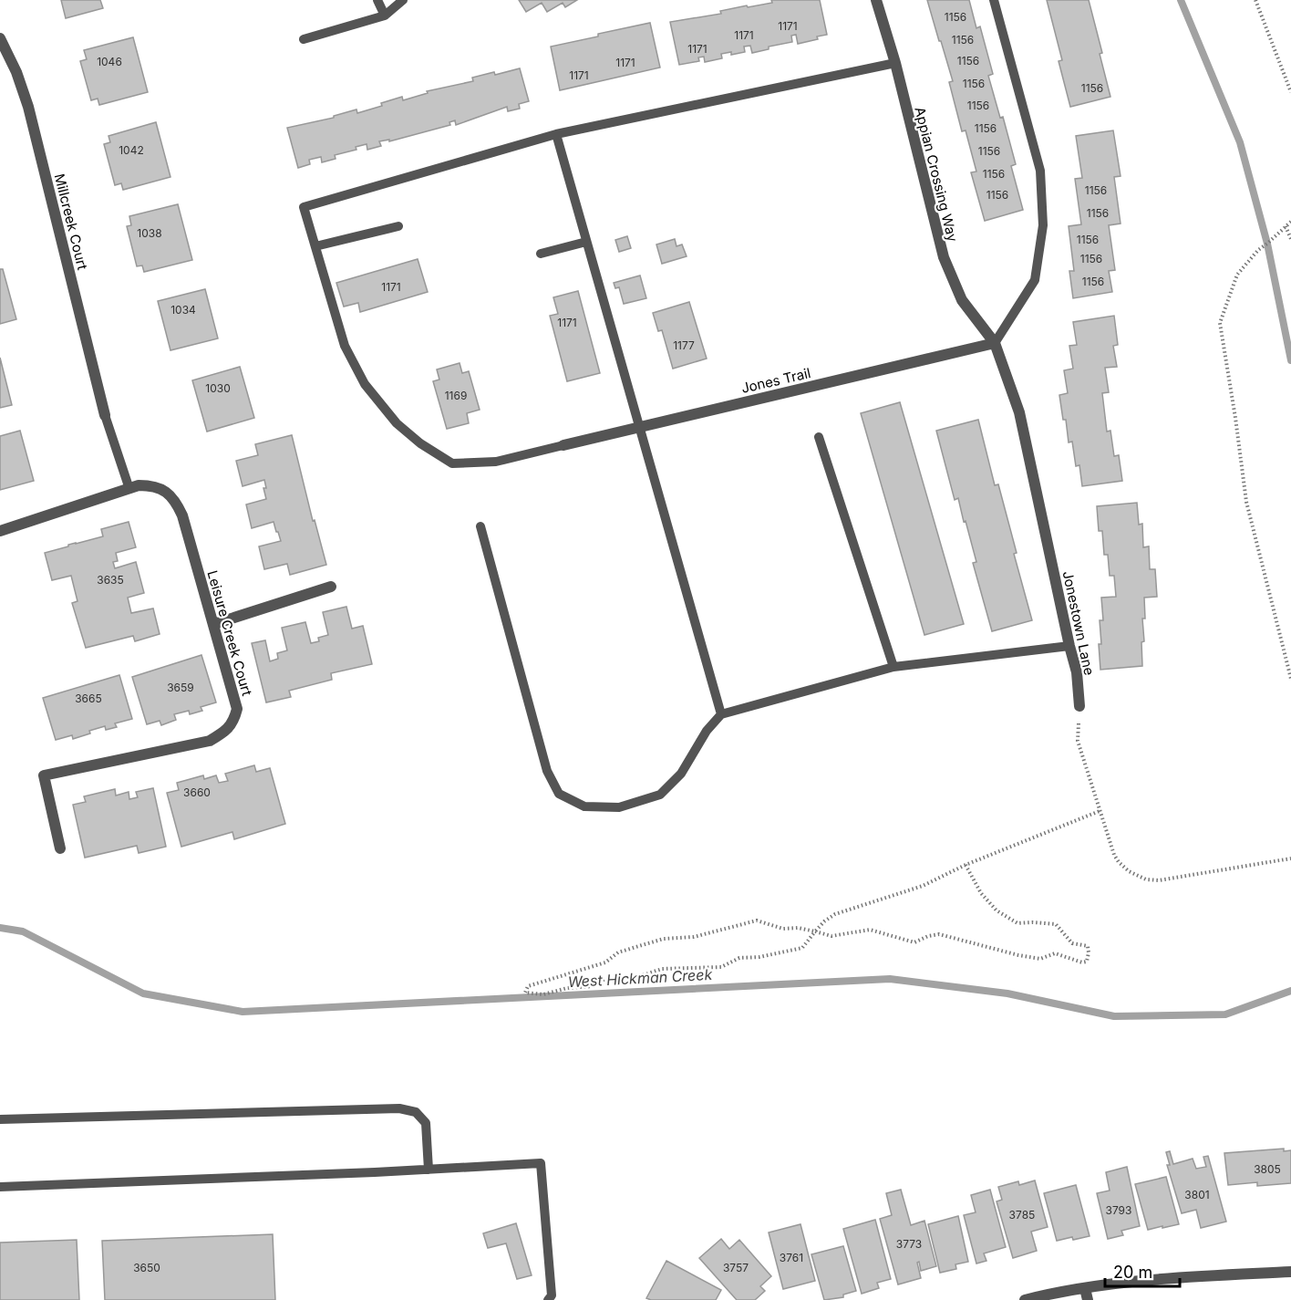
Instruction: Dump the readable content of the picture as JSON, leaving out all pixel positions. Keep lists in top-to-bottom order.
{
  "streets": {
    "street": [
      "Appian Crossing Way",
      "Millcreek Court",
      "Jones Trail",
      "Jonestown Lane",
      "Leisure Creek Court"
    ]
  },
  "crossings": [
    ["Appian Crossing Way", "Jones Trail"],
    ["Appian Crossing Way", "Jonestown Lane"],
    ["Jones Trail", "Jonestown Lane"]
  ],
  "water": ["West Hickman Creek"],
  "house_numbers": [
    "1156",
    "1171",
    "1171",
    "1156",
    "1171",
    "1156",
    "1046",
    "1171",
    "1171",
    "1156",
    "1156",
    "1156",
    "1156",
    "1042",
    "1156",
    "1156",
    "1156",
    "1156",
    "1156",
    "1038",
    "1156",
    "1156",
    "1156",
    "1171",
    "1034",
    "1171",
    "1177",
    "1030",
    "1169",
    "3635",
    "3659",
    "3665",
    "3660",
    "3805",
    "3801",
    "3793",
    "3785",
    "3773",
    "3761",
    "3650",
    "3757"
  ],
  "scale_bar": "20 m"
}
